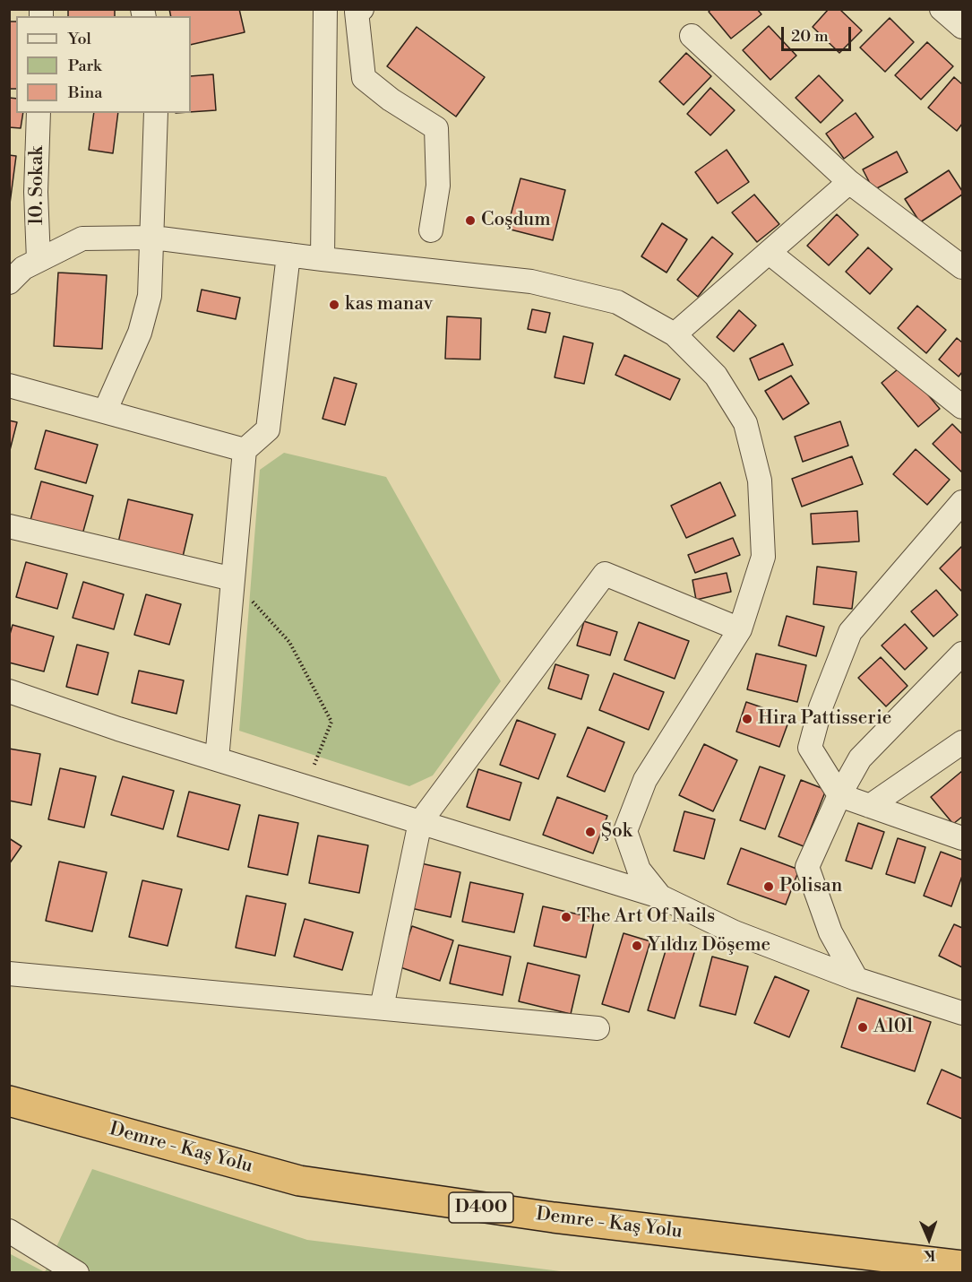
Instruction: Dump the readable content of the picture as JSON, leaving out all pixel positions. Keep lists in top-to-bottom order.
{
  "streets": {
    "highway": ["Demre - Kaş Yolu", "D400"],
    "street": ["10. Sokak"]
  },
  "places": [
    "Coşdum",
    "kas manav",
    "Hira Pattisserie",
    "Şok",
    "Polisan",
    "The Art Of Nails",
    "Yıldız Döşeme",
    "A101"
  ],
  "legend": ["Yol", "Park", "Bina"],
  "scale_bar": "20 m",
  "north": "bottom"
}
